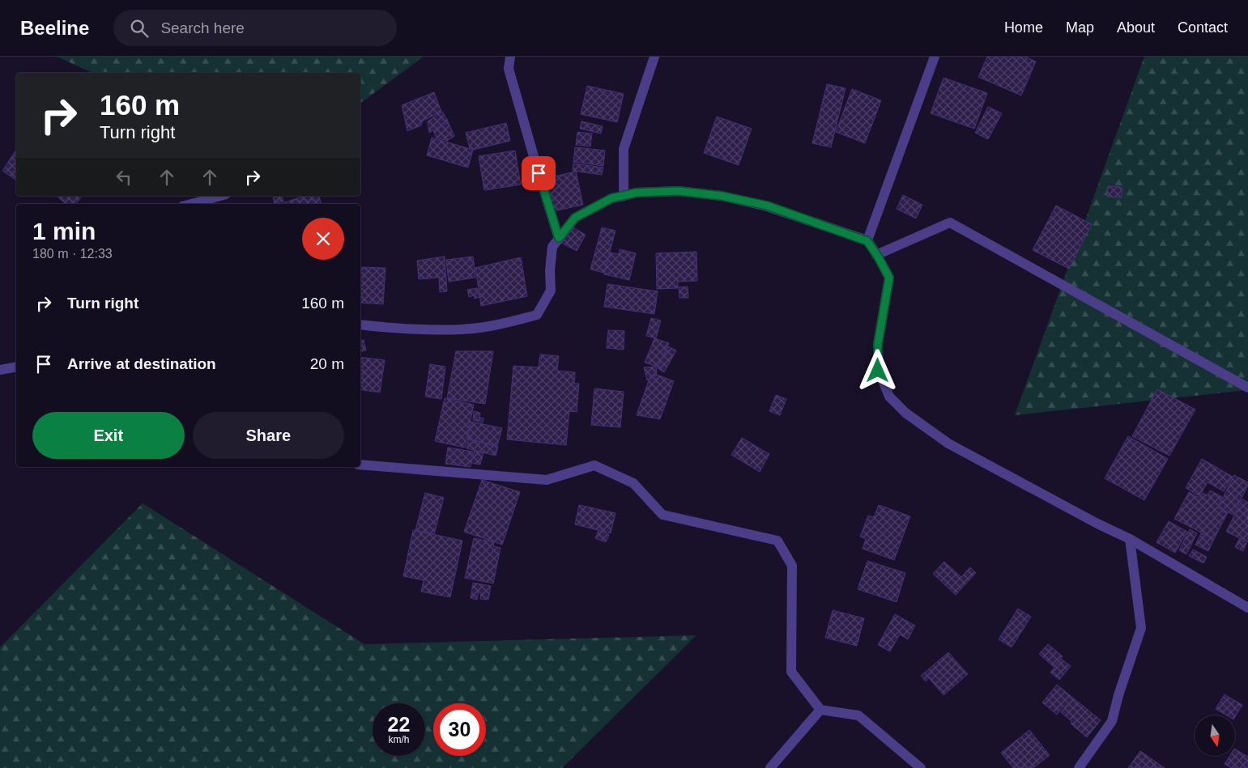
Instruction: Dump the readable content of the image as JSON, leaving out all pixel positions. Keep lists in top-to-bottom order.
{
  "north": "bottom",
  "page": {
    "header": "Beeline",
    "search": "Search here",
    "nav": [
      "Home",
      "Map",
      "About",
      "Contact"
    ],
    "turn": ["160 m", "Turn right"],
    "heading": ["1 min", "180 m · 12:33"],
    "list": [
      {
        "name": "Turn right",
        "value": "160 m"
      },
      {
        "name": "Arrive at destination",
        "value": "20 m"
      }
    ],
    "buttons": ["Exit", "Share"],
    "speed": "22 km/h",
    "limit": "30"
  }
}
